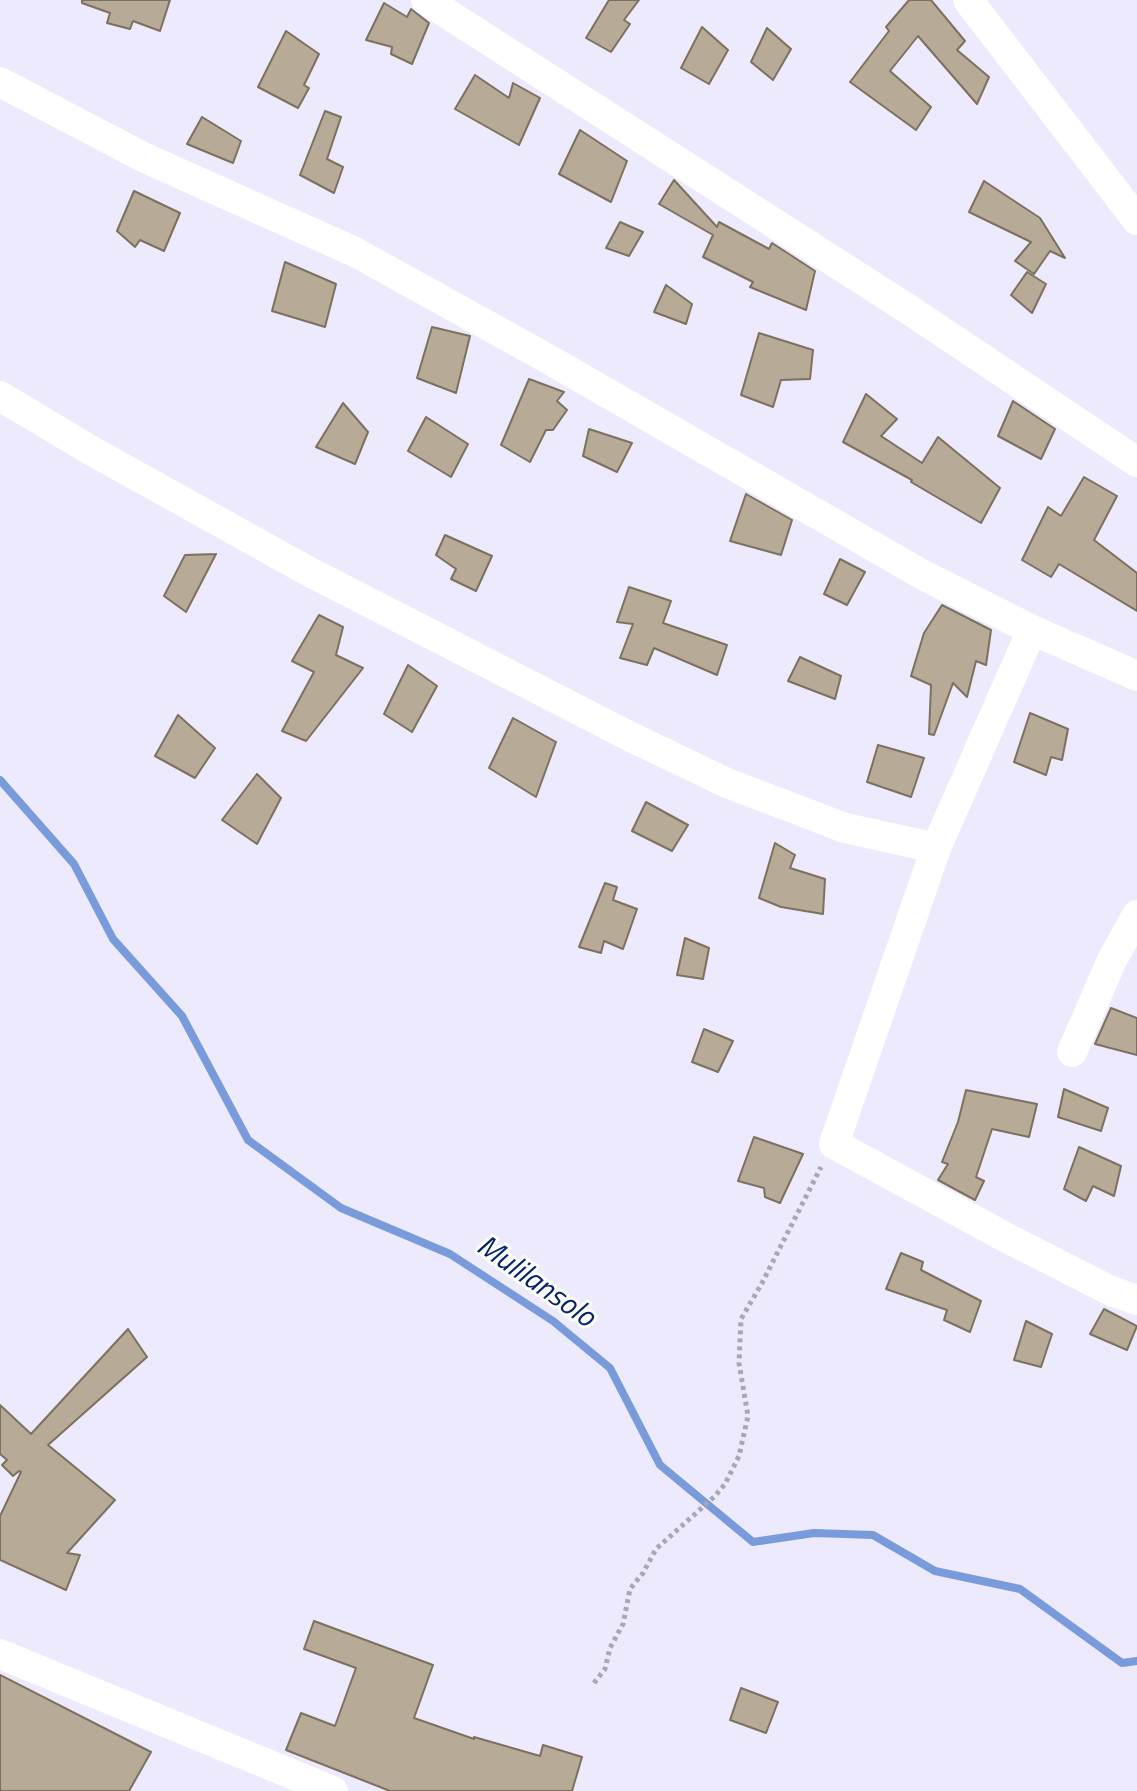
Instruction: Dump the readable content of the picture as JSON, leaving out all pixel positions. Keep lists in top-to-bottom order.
{
  "water": ["Mulilansolo"]
}
